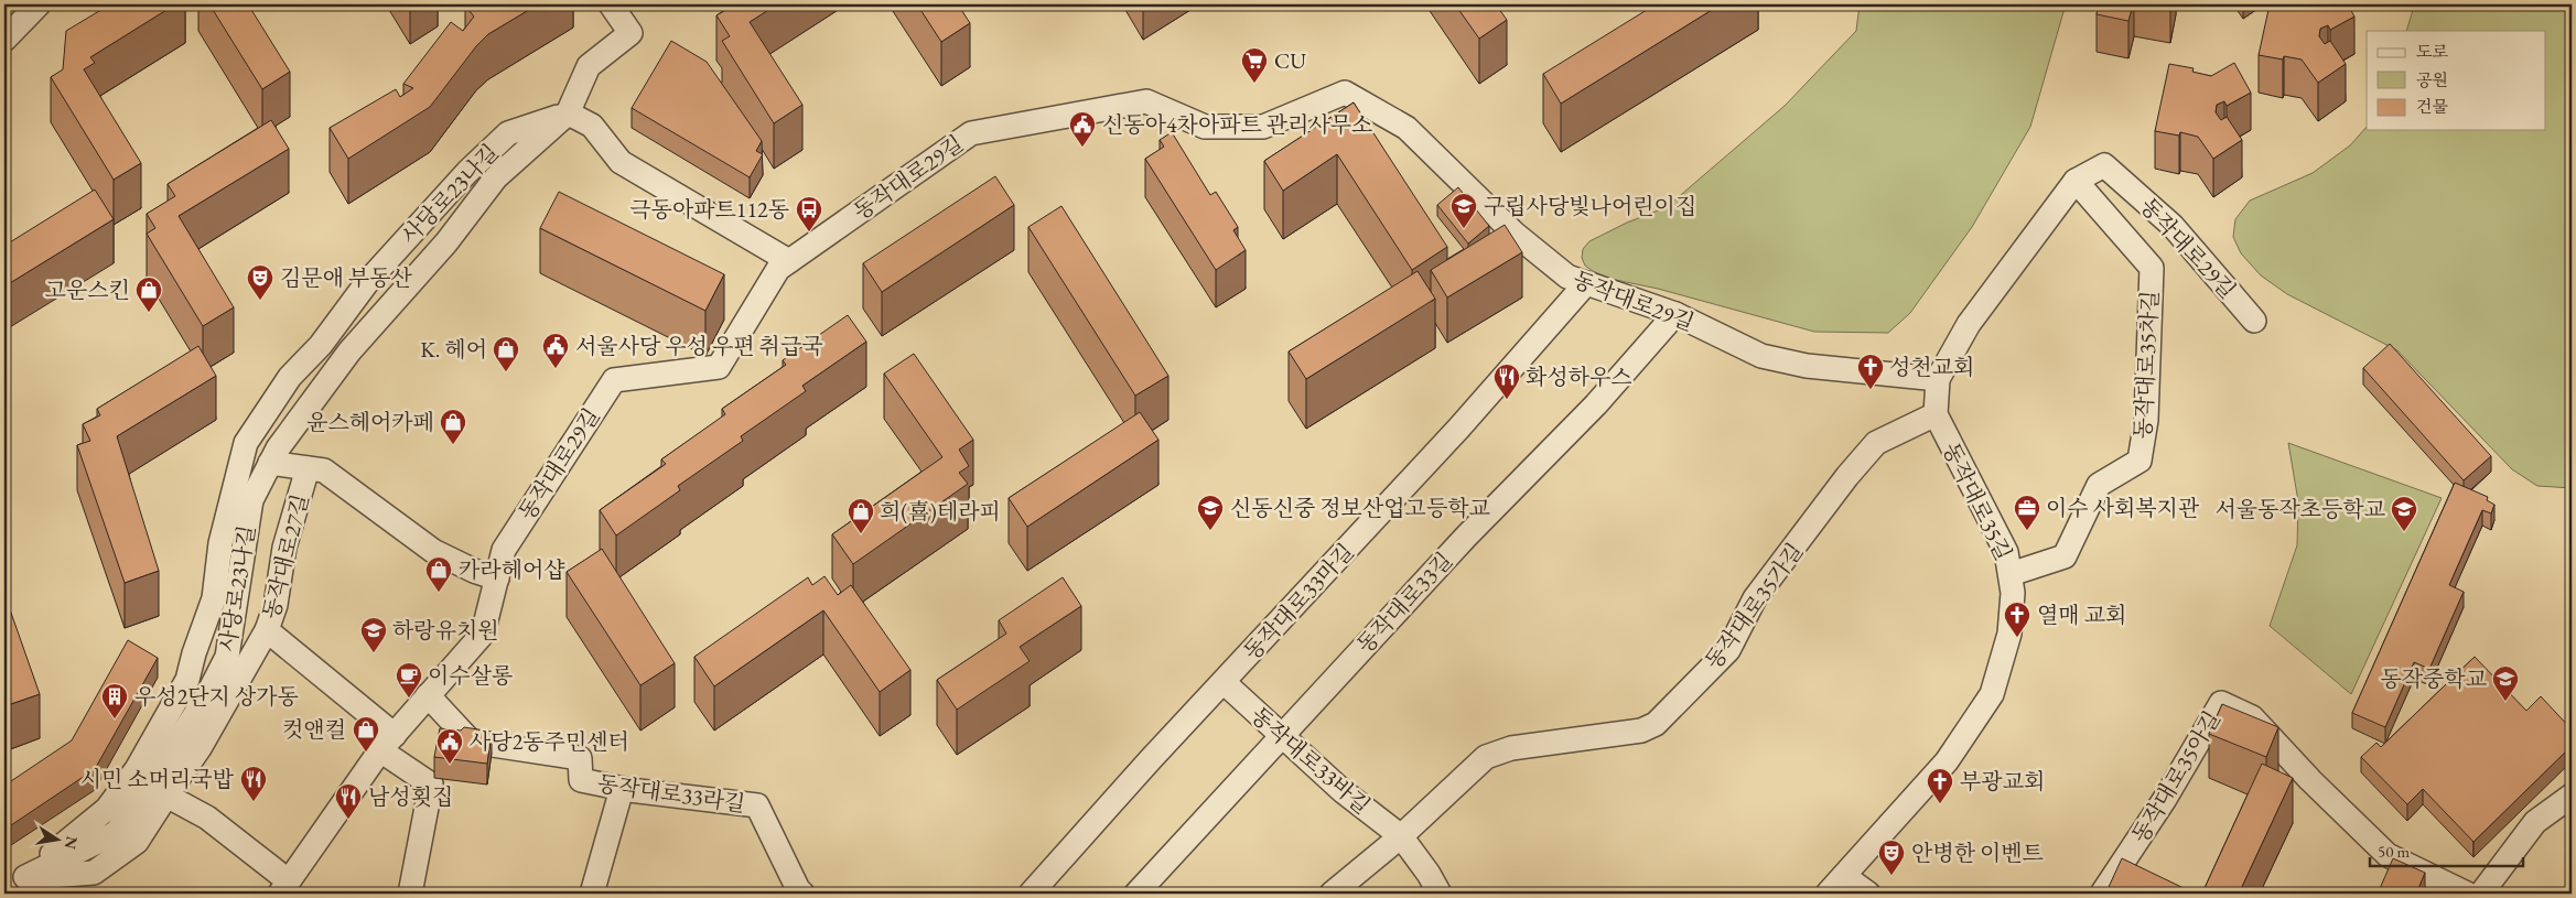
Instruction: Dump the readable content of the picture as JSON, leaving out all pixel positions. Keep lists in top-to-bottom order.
{
  "streets": {
    "street": [
      "동작대로29길",
      "사당로23나길",
      "동작대로35차길",
      "동작대로35길",
      "동작대로27길",
      "동작대로33마길",
      "동작대로33길",
      "동작대로35가길",
      "동작대로33바길",
      "동작대로35아길",
      "동작대로33라길"
    ]
  },
  "crossings": [
    ["동작대로29길", "동작대로35차길"],
    ["동작대로29길", "동작대로35길"],
    ["동작대로29길", "동작대로27길"],
    ["동작대로29길", "동작대로33마길"],
    ["동작대로29길", "동작대로33길"],
    ["동작대로29길", "동작대로33라길"],
    ["동작대로35차길", "동작대로35길"],
    ["동작대로35길", "동작대로35가길"],
    ["동작대로33마길", "동작대로33바길"],
    ["동작대로33길", "동작대로33바길"],
    ["동작대로35가길", "동작대로33바길"]
  ],
  "places": {
    "supermarket": ["CU"],
    "public building": ["신동아4차아파트 관리사무소", "서울사당 우성 우편 취급국", "사당2동주민센터"],
    "school or university": [
      "구립사당빛나어린이집",
      "신동신중 정보산업고등학교",
      "서울동작초등학교",
      "하랑유치원",
      "동작중학교"
    ],
    "bus stop": ["극동아파트112동"],
    "theatre": ["김문애 부동산", "안병한 이벤트"],
    "shop": [
      "고운스킨",
      "K. 헤어",
      "윤스헤어카페",
      "희(喜)테라피",
      "카라헤어샵",
      "컷앤컬"
    ],
    "church": ["성천교회", "열매 교회", "부광교회"],
    "restaurant": ["화성하우스", "시민 소머리국밥", "남성횟집"],
    "office": ["이수 사회복지관"],
    "cafe": ["이수살롱"],
    "building": ["우성2단지 상가동"]
  },
  "legend": ["도로", "공원", "건물"],
  "scale_bar": "50 m",
  "north": "right"
}
